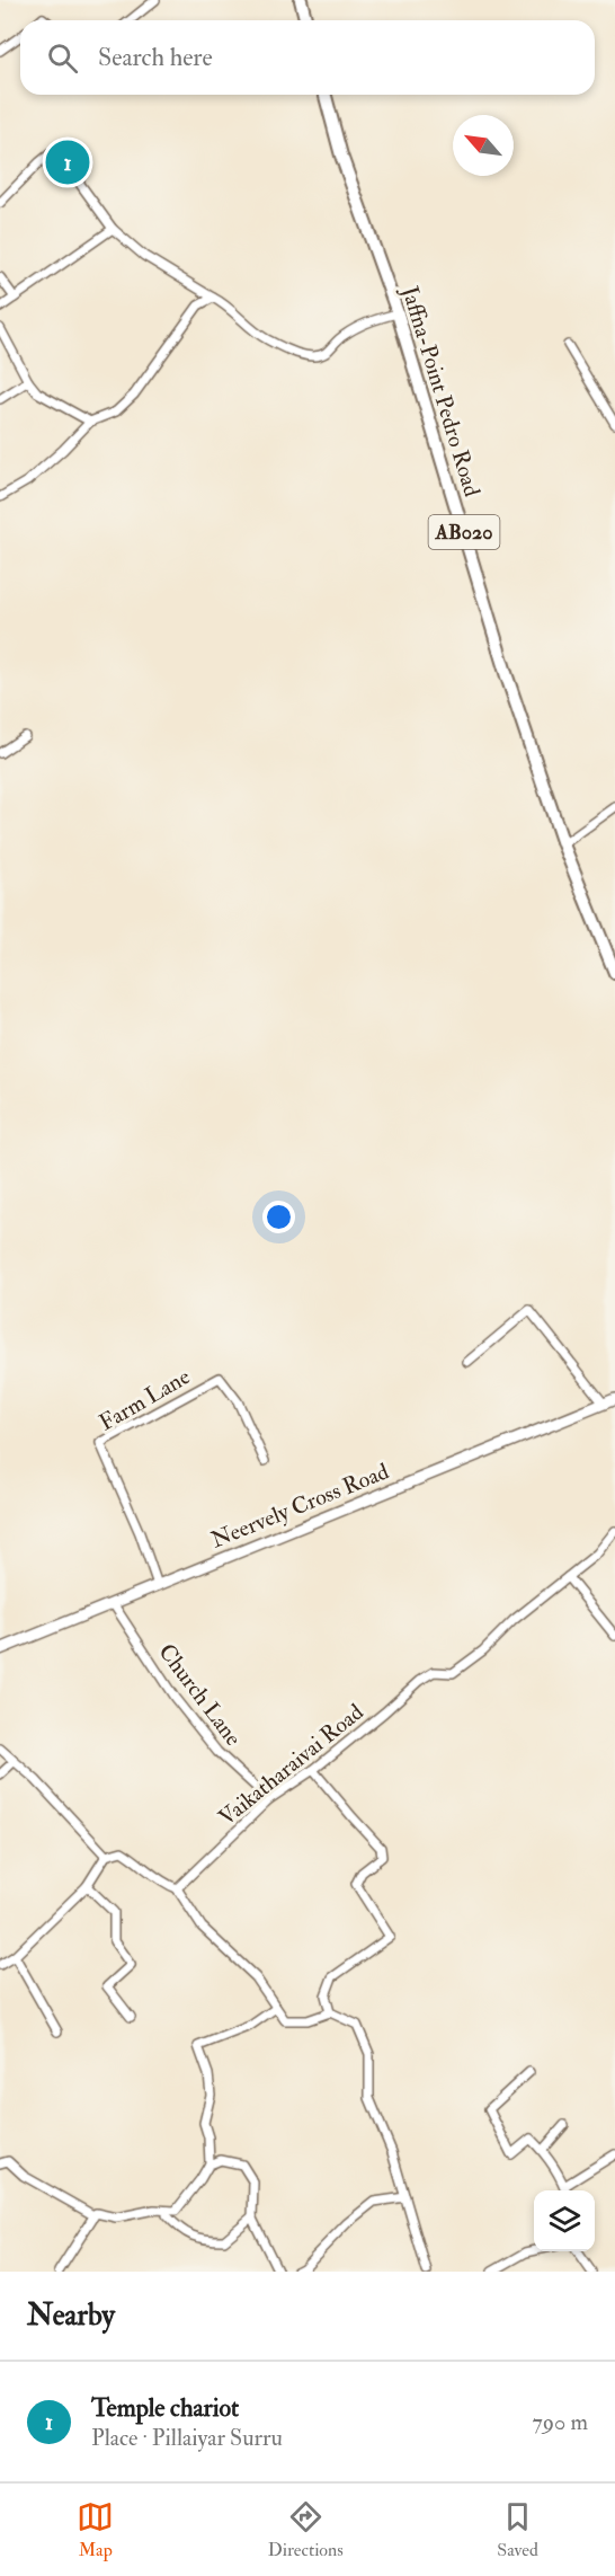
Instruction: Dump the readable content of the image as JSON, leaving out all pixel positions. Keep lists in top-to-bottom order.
{
  "streets": {
    "main road": ["Jaffna-Point Pedro Road", "AB020"],
    "street": [
      "Farm Lane",
      "Neervely Cross Road",
      "Church Lane",
      "Vaikatharaivai Road"
    ]
  },
  "crossings": [
    ["Farm Lane", "Neervely Cross Road"],
    ["Neervely Cross Road", "Church Lane"],
    ["Church Lane", "Vaikatharaivai Road"]
  ],
  "north": "top left",
  "page": {
    "search": "Search here",
    "pins": "1",
    "heading": "Nearby",
    "list": [
      {
        "mark": "1",
        "name": "Temple chariot",
        "note": "Place · Pillaiyar Surru",
        "value": "790 m"
      }
    ],
    "nav": ["Map", "Directions", "Saved"]
  }
}
